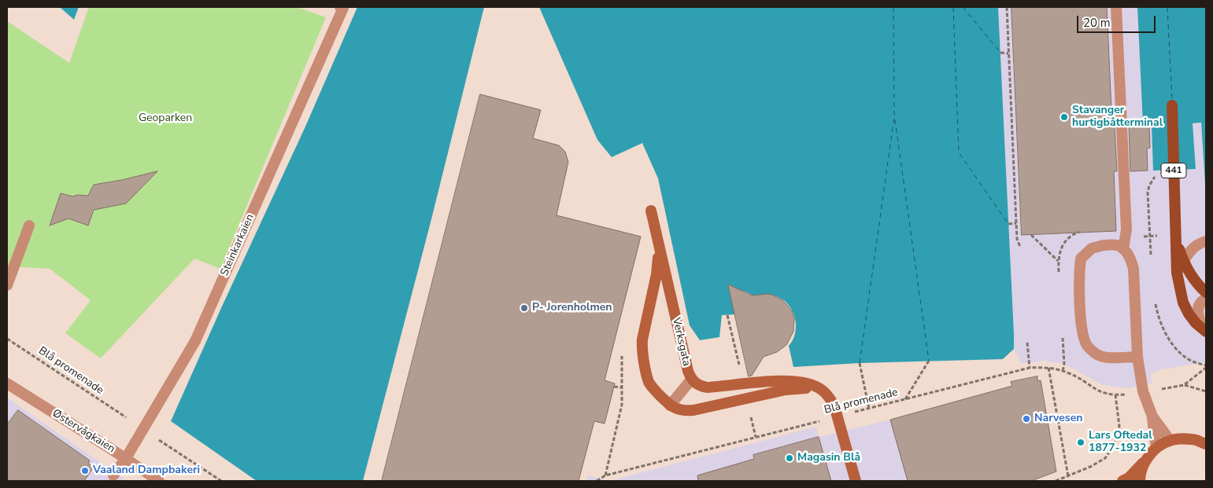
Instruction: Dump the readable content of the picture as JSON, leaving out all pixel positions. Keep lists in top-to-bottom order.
{
  "streets": {
    "main road": ["441", "Verksgata"],
    "street": ["Steinkarkaien", "Østervågkaien"],
    "path": ["Blå promenade"]
  },
  "crossings": [
    ["Steinkarkaien", "Østervågkaien"]
  ],
  "parks": ["Geoparken"],
  "places": [
    "Stavanger hurtigbåtterminal",
    "P- Jorenholmen",
    "Narvesen",
    "Lars Oftedal 1877-1932",
    "Magasin Blå",
    "Vaaland Dampbakeri"
  ],
  "scale_bar": "20 m"
}
